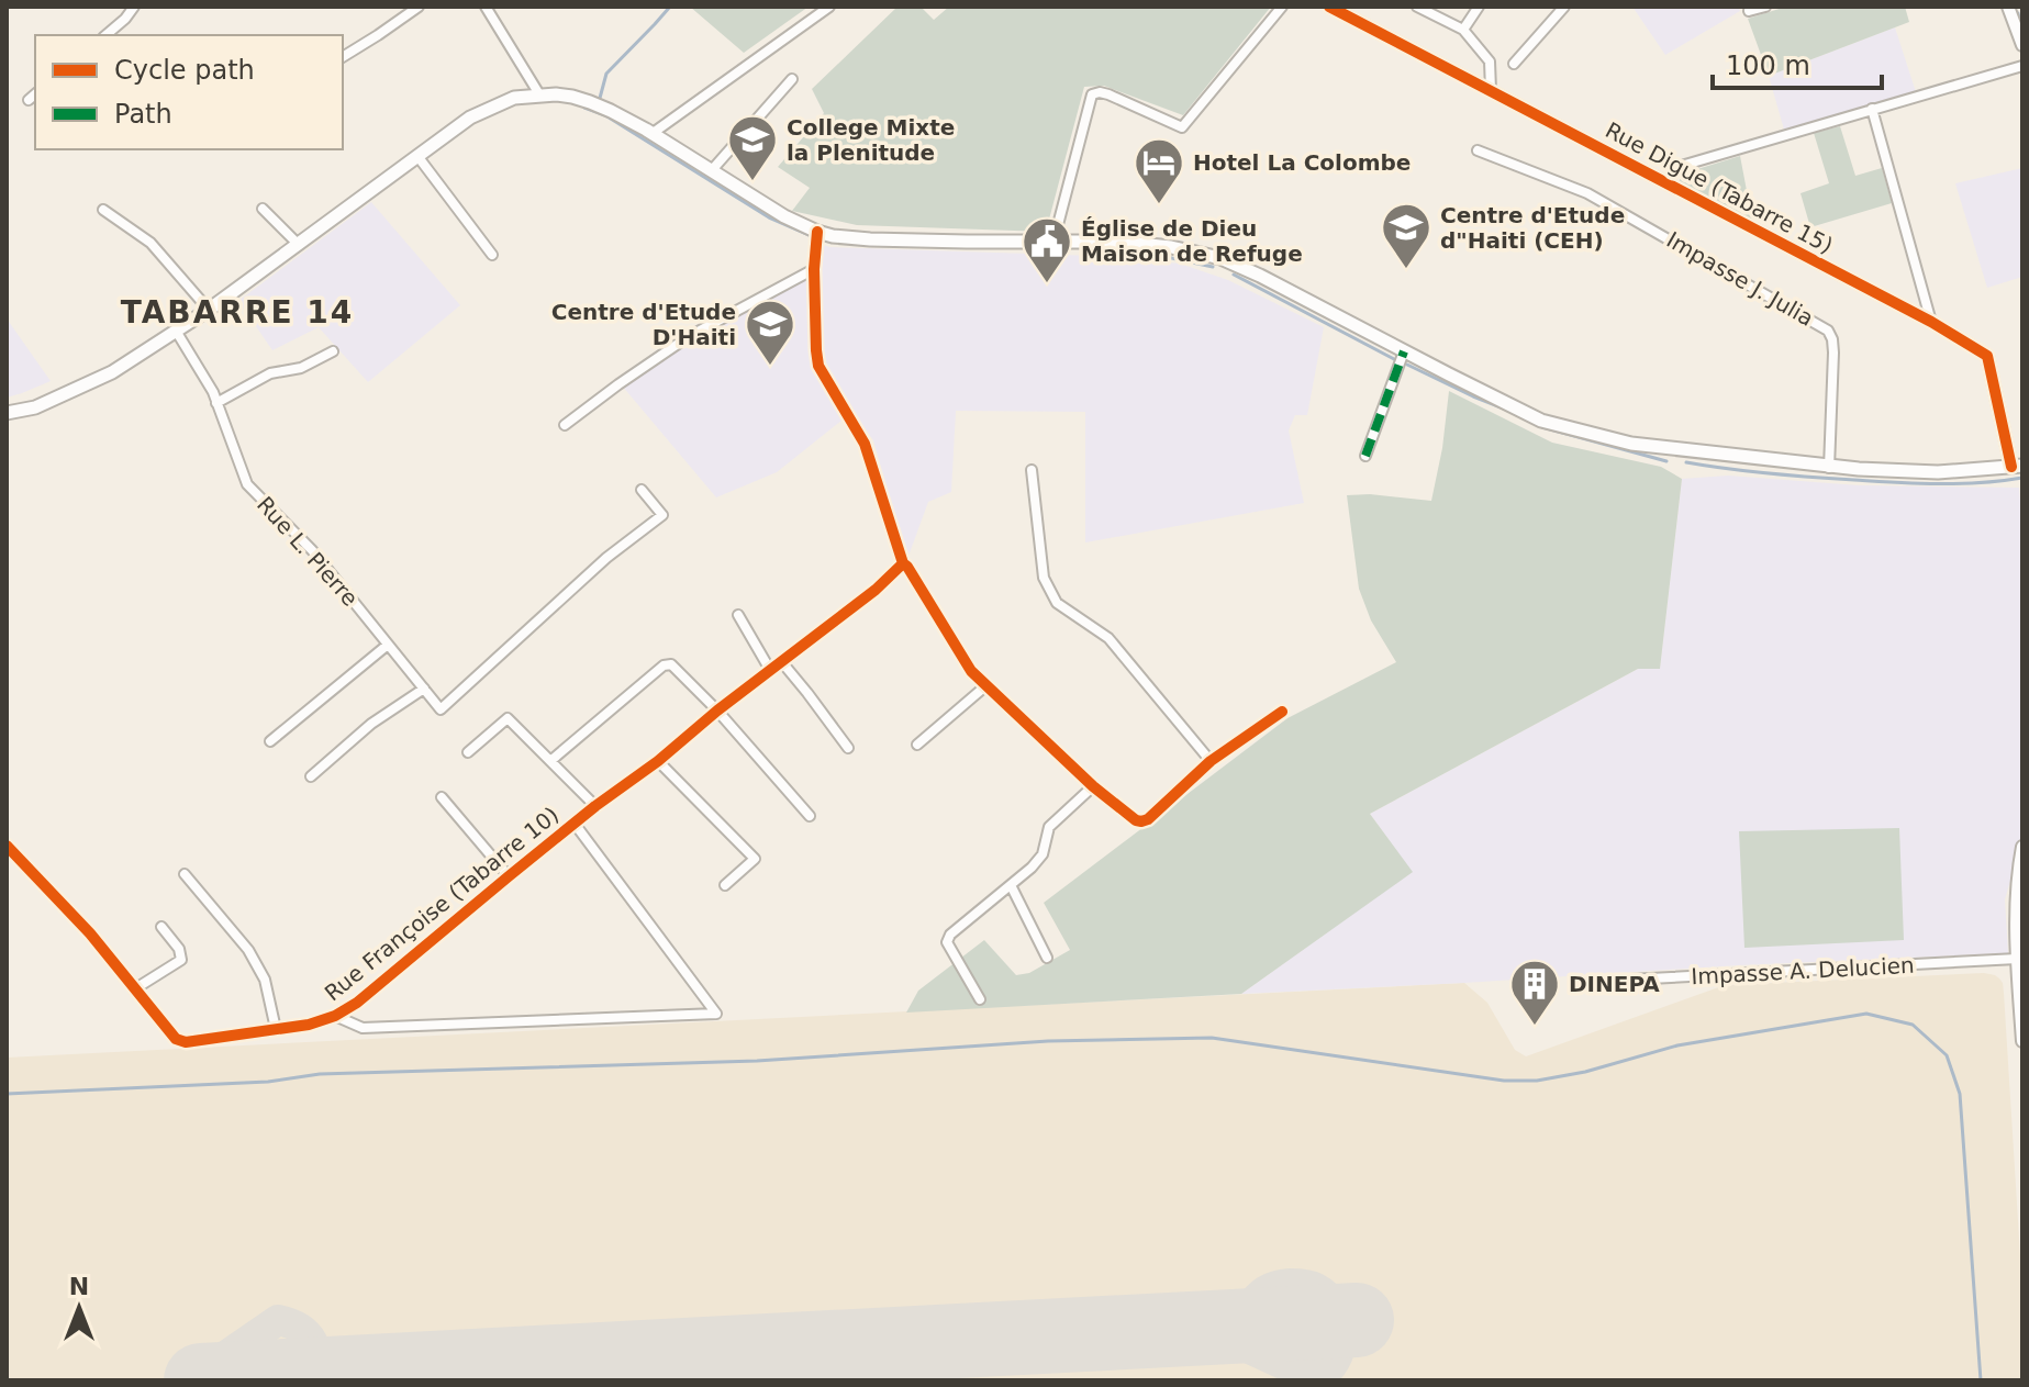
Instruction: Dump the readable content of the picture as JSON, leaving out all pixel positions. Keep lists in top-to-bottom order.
{
  "streets": {
    "street": [
      "Rue Digue (Tabarre 15)",
      "Impasse J. Julia",
      "Rue L. Pierre",
      "Rue Françoise (Tabarre 10)",
      "Impasse A. Delucien"
    ]
  },
  "districts": ["TABARRE 14"],
  "places": {
    "school or university": ["College Mixte la Plenitude", "Centre d'Etude d\"Haiti (CEH)", "Centre d'Etude D'Haiti"],
    "hotel": ["Hotel La Colombe"],
    "public building": ["Église de Dieu Maison de Refuge"],
    "building": ["DINEPA"]
  },
  "legend": ["Cycle path", "Path"],
  "scale_bar": "100 m",
  "north": "top"
}
